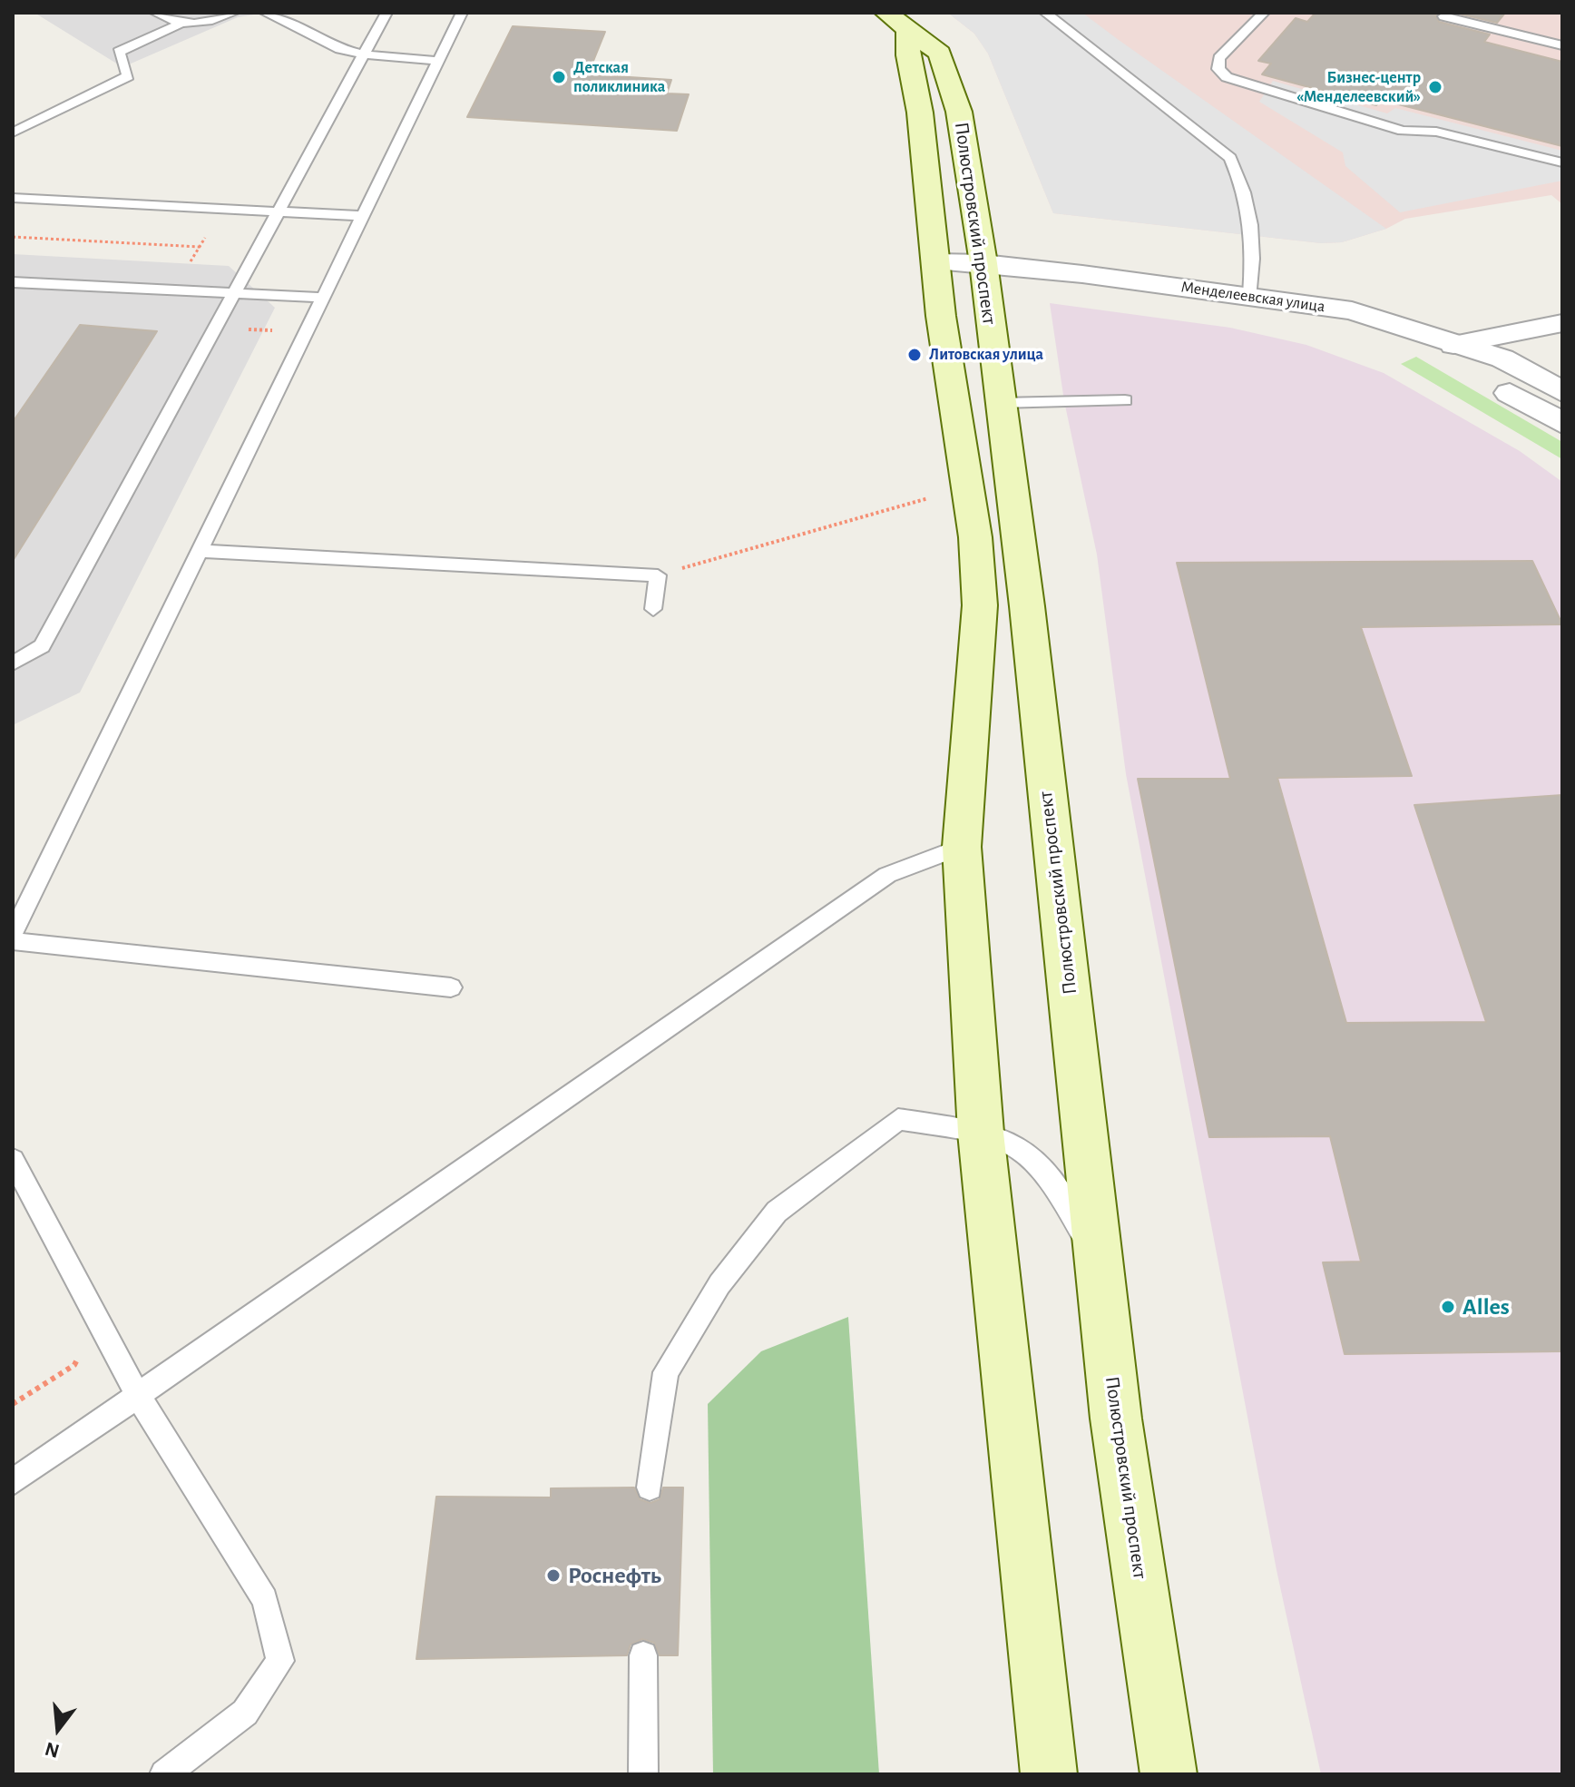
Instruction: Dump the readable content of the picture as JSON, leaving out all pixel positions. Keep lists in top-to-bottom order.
{
  "streets": {
    "main road": ["Полюстровский проспект"],
    "street": ["Менделеевская улица"]
  },
  "crossings": [
    ["Полюстровский проспект", "Менделеевская улица"]
  ],
  "places": [
    "Детская поликлиника",
    "Бизнес-центр «Менделеевский»",
    "Литовская улица",
    "Alles",
    "Роснефть"
  ],
  "north": "bottom"
}
